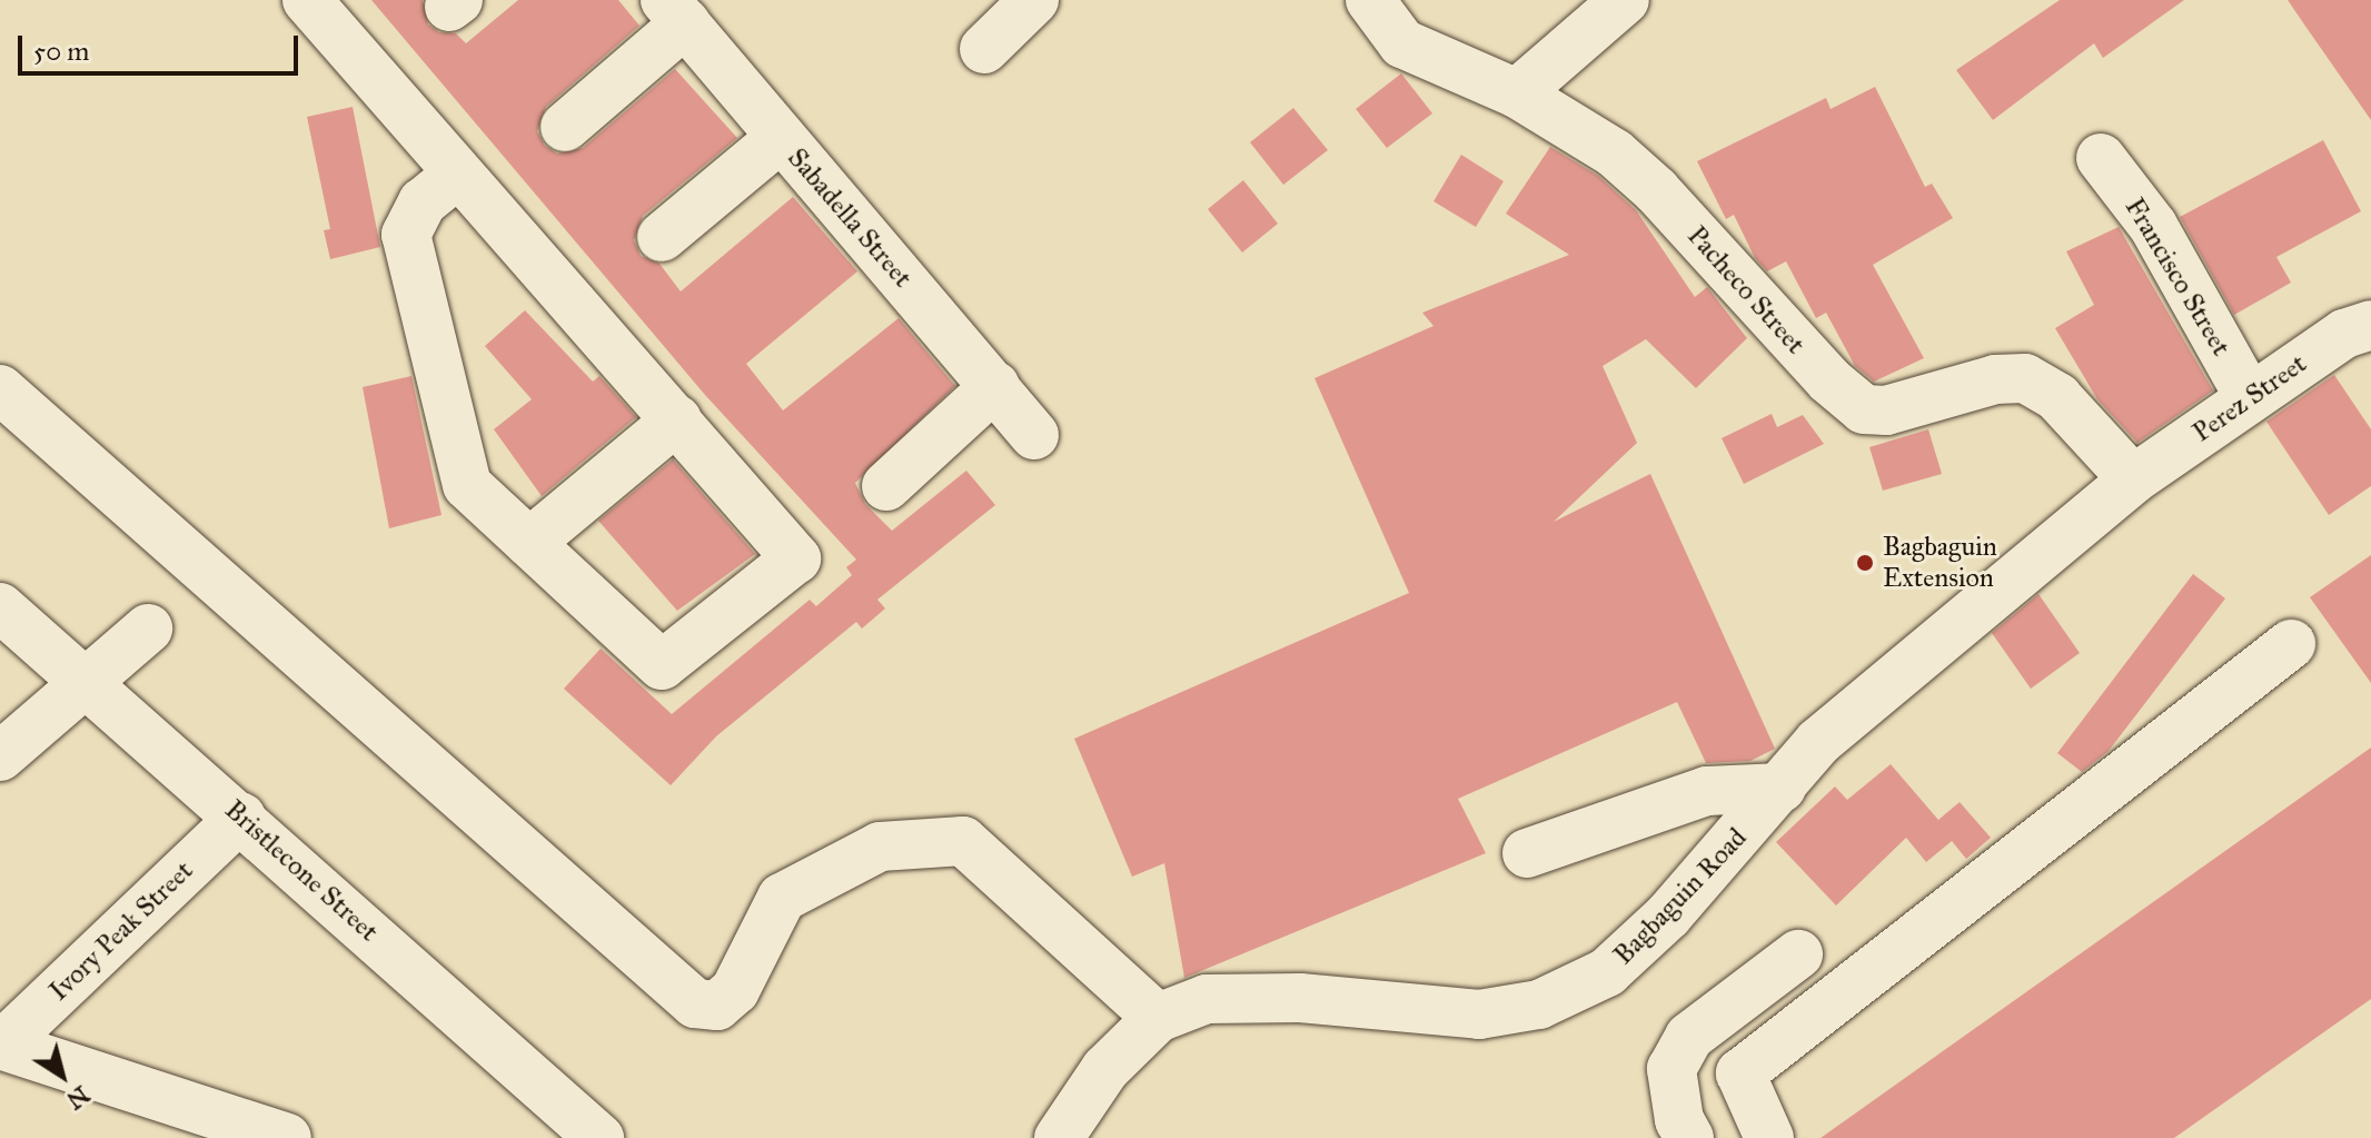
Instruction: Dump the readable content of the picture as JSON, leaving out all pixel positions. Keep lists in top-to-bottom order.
{
  "streets": {
    "street": [
      "Sabadella Street",
      "Francisco Street",
      "Pacheco Street",
      "Perez Street",
      "Bristlecone Street",
      "Bagbaguin Road",
      "Ivory Peak Street"
    ]
  },
  "crossings": [
    ["Francisco Street", "Perez Street"],
    ["Pacheco Street", "Perez Street"],
    ["Pacheco Street", "Bagbaguin Road"],
    ["Perez Street", "Bagbaguin Road"],
    ["Bristlecone Street", "Ivory Peak Street"]
  ],
  "places": ["Bagbaguin Extension"],
  "scale_bar": "50 m",
  "north": "bottom right"
}
